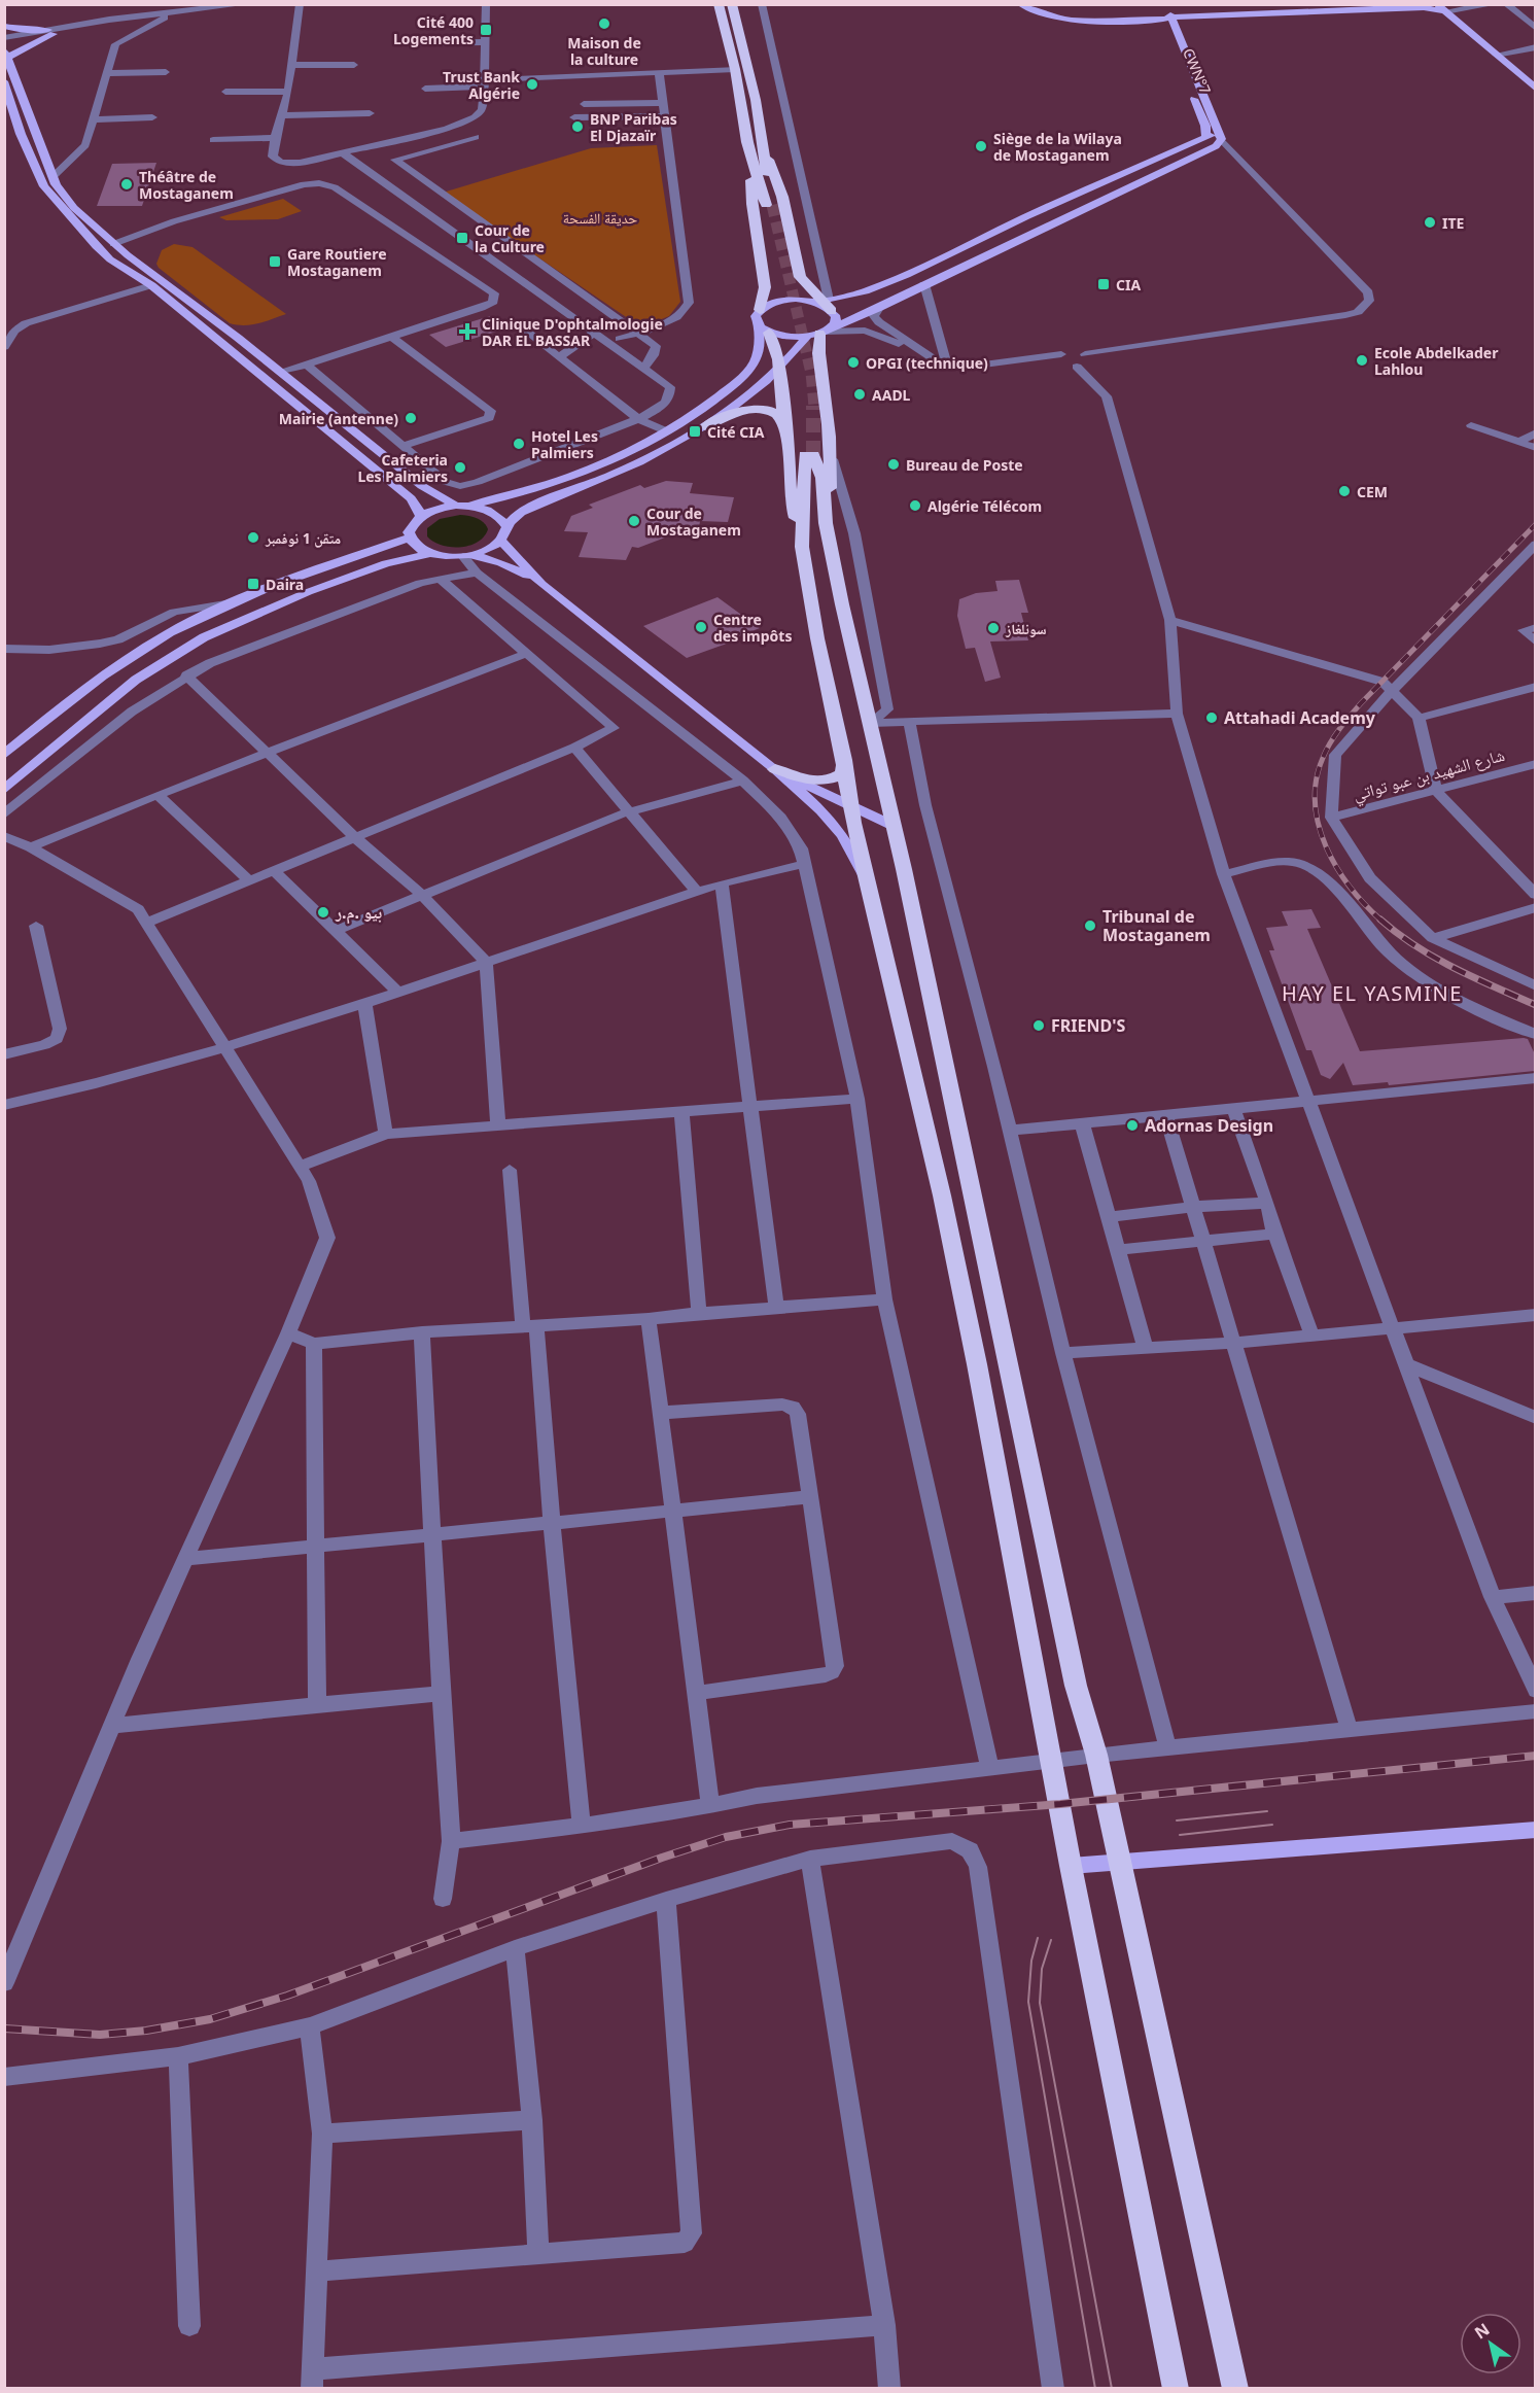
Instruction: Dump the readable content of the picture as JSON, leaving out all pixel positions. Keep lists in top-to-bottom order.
{
  "streets": {
    "main road": ["CWN°7"],
    "street": ["شارع الشهيد بن عبو تواتي"]
  },
  "districts": ["HAY EL YASMINE"],
  "parks": ["حديقة الفسحة"],
  "places": {
    "other": [
      "Maison de la culture",
      "Trust Bank Algérie",
      "BNP Paribas El Djazaïr",
      "Siège de la Wilaya de Mostaganem",
      "Théâtre de Mostaganem",
      "ITE",
      "Ecole Abdelkader Lahlou",
      "OPGI (technique)",
      "AADL",
      "Mairie (antenne)",
      "Hotel Les Palmiers",
      "Bureau de Poste",
      "Cafeteria Les Palmiers",
      "CEM",
      "Algérie Télécom",
      "Cour de Mostaganem",
      "متقن 1 نوفمبر",
      "Centre des impôts",
      "سونلغاز",
      "Attahadi Academy",
      "بيو .م.ر",
      "Tribunal de Mostaganem",
      "FRIEND'S",
      "Adornas Design"
    ],
    "transit": [
      "Cité 400 Logements",
      "Cour de la Culture",
      "Gare Routiere Mostaganem",
      "CIA",
      "Cité CIA",
      "Daira"
    ],
    "health": ["Clinique D'ophtalmologie DAR EL BASSAR"]
  },
  "north": "top left"
}
